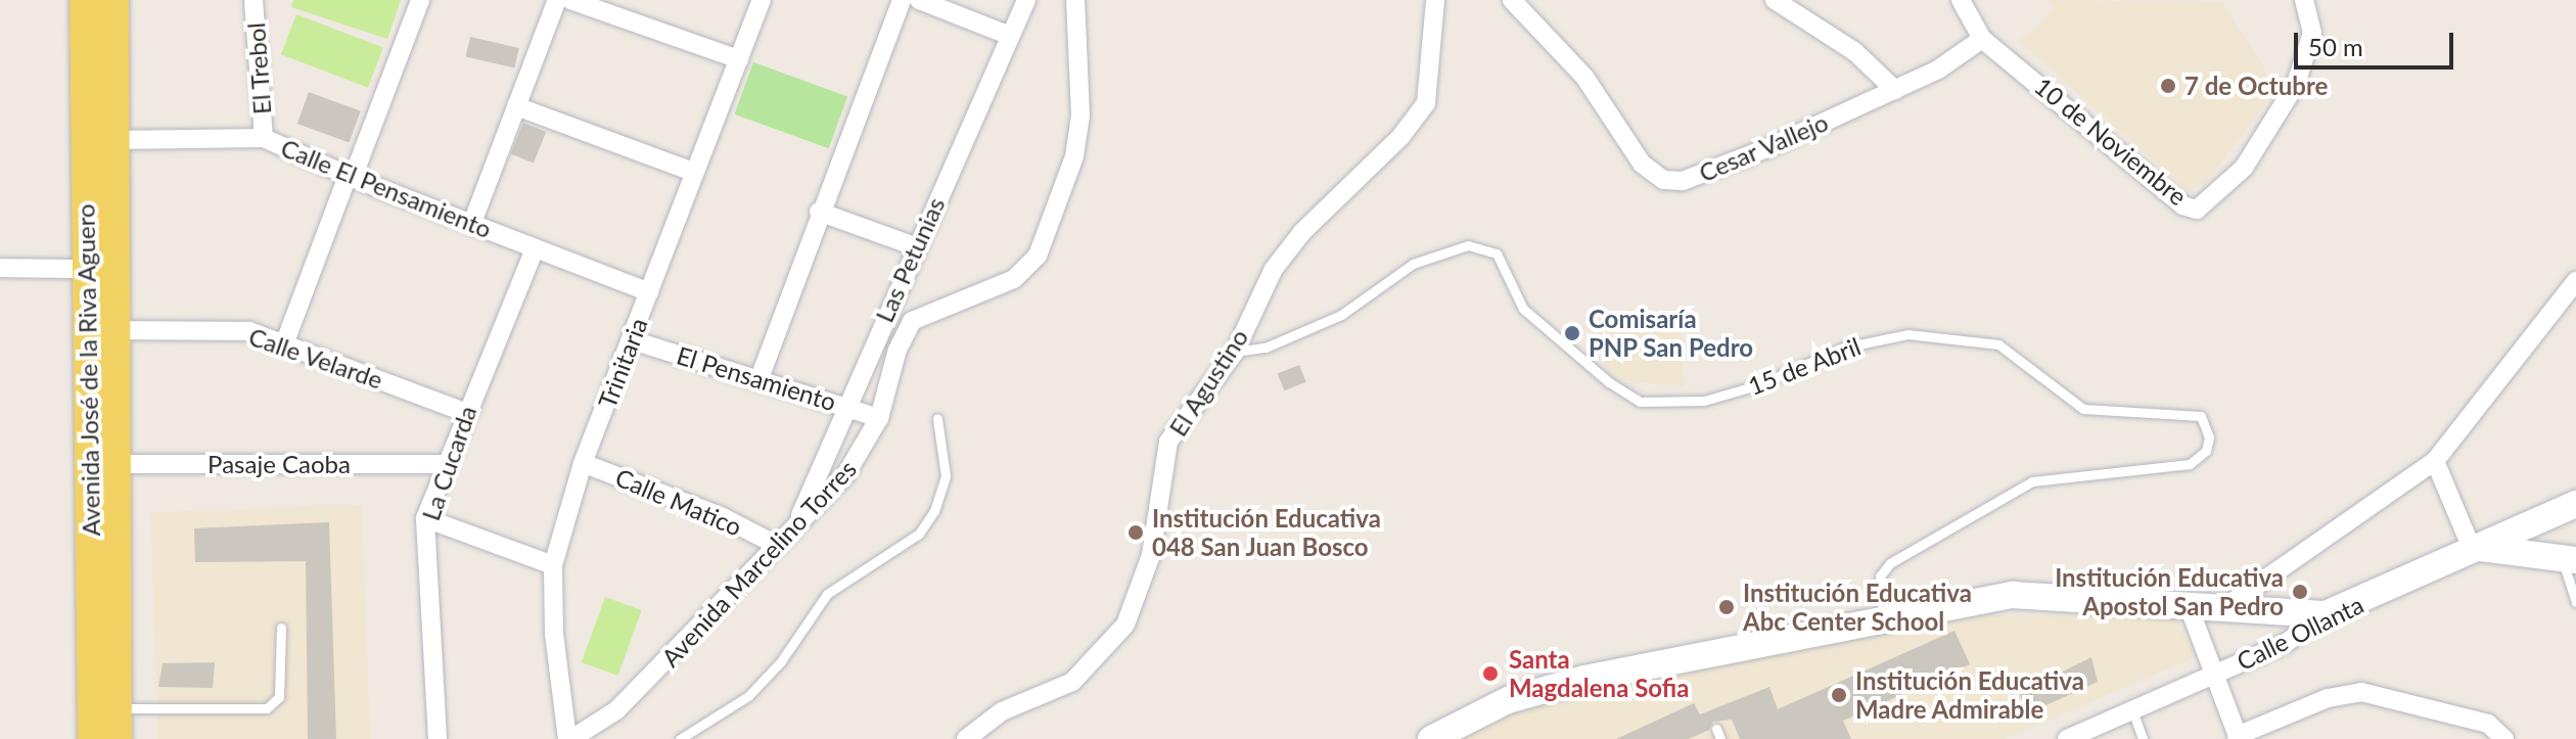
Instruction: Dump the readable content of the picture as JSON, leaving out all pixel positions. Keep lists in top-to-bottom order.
{
  "streets": {
    "main road": ["Avenida José de la Riva Aguero"],
    "street": [
      "El Trebol",
      "10 de Noviembre",
      "Cesar Vallejo",
      "Calle El Pensamiento",
      "Las Petunias",
      "Calle Velarde",
      "Trinitaria",
      "El Pensamiento",
      "El Agustino",
      "La Cucarda",
      "Pasaje Caoba",
      "Calle Matico",
      "Avenida Marcelino Torres",
      "Calle Ollanta"
    ],
    "lane": ["15 de Abril"]
  },
  "crossings": [
    ["El Trebol", "Calle El Pensamiento"],
    ["10 de Noviembre", "Cesar Vallejo"],
    ["Calle El Pensamiento", "Trinitaria"],
    ["Calle El Pensamiento", "Avenida José de la Riva Aguero"],
    ["Calle El Pensamiento", "La Cucarda"],
    ["Las Petunias", "El Pensamiento"],
    ["Las Petunias", "Avenida Marcelino Torres"],
    ["Calle Velarde", "Avenida José de la Riva Aguero"],
    ["Calle Velarde", "La Cucarda"],
    ["Trinitaria", "El Pensamiento"],
    ["Trinitaria", "Calle Matico"],
    ["Trinitaria", "Avenida Marcelino Torres"],
    ["15 de Abril", "El Agustino"],
    ["Avenida José de la Riva Aguero", "Pasaje Caoba"],
    ["El Pensamiento", "Avenida Marcelino Torres"],
    ["La Cucarda", "Pasaje Caoba"],
    ["Calle Matico", "Avenida Marcelino Torres"]
  ],
  "places": [
    "7 de Octubre",
    "Comisaría PNP San Pedro",
    "Institución Educativa 048 San Juan Bosco",
    "Institución Educativa Apostol San Pedro",
    "Institución Educativa Abc Center School",
    "Santa Magdalena Sofia",
    "Institución Educativa Madre Admirable"
  ],
  "scale_bar": "50 m"
}
